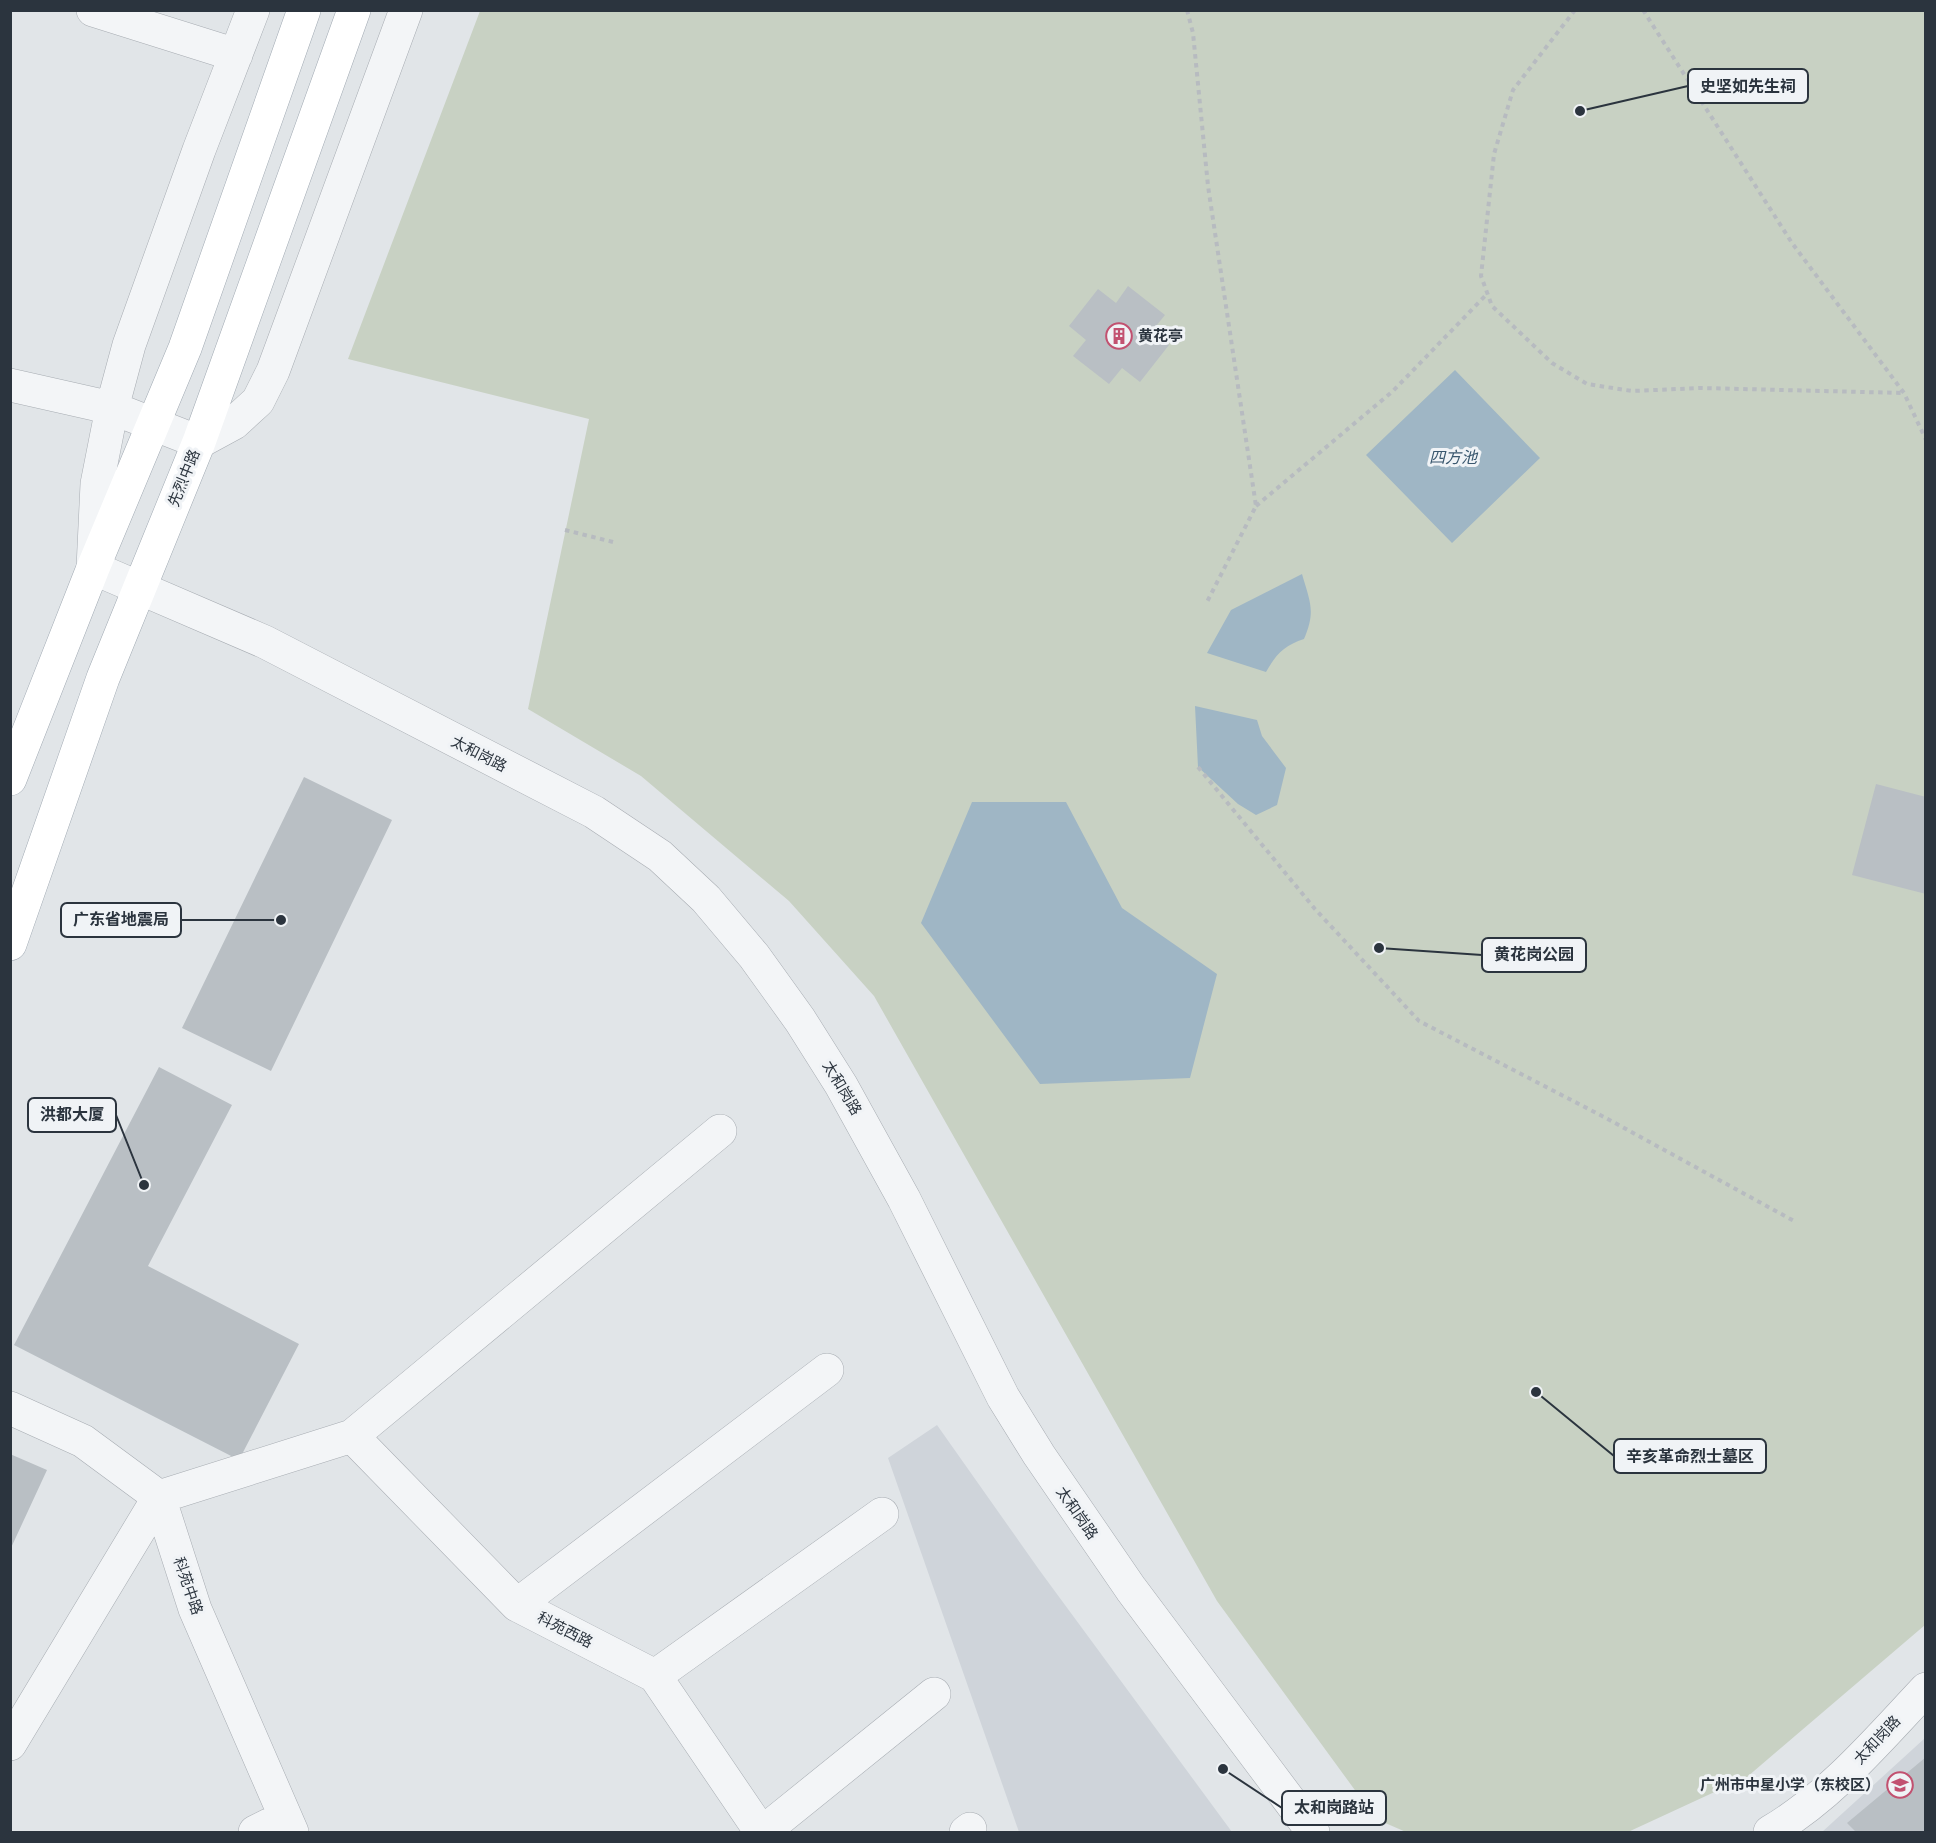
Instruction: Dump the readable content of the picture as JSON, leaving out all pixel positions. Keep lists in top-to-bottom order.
{
  "streets": {
    "main road": ["先烈中路"],
    "street": ["太和岗路", "科苑中路", "科苑西路"]
  },
  "crossings": [
    ["先烈中路", "太和岗路"]
  ],
  "water": ["四方池"],
  "places": {
    "other": [
      "史坚如先生祠",
      "广东省地震局",
      "黄花岗公园",
      "洪都大厦",
      "辛亥革命烈士墓区",
      "太和岗路站"
    ],
    "building": ["黄花亭"],
    "school or university": ["广州市中星小学（东校区）"]
  }
}
